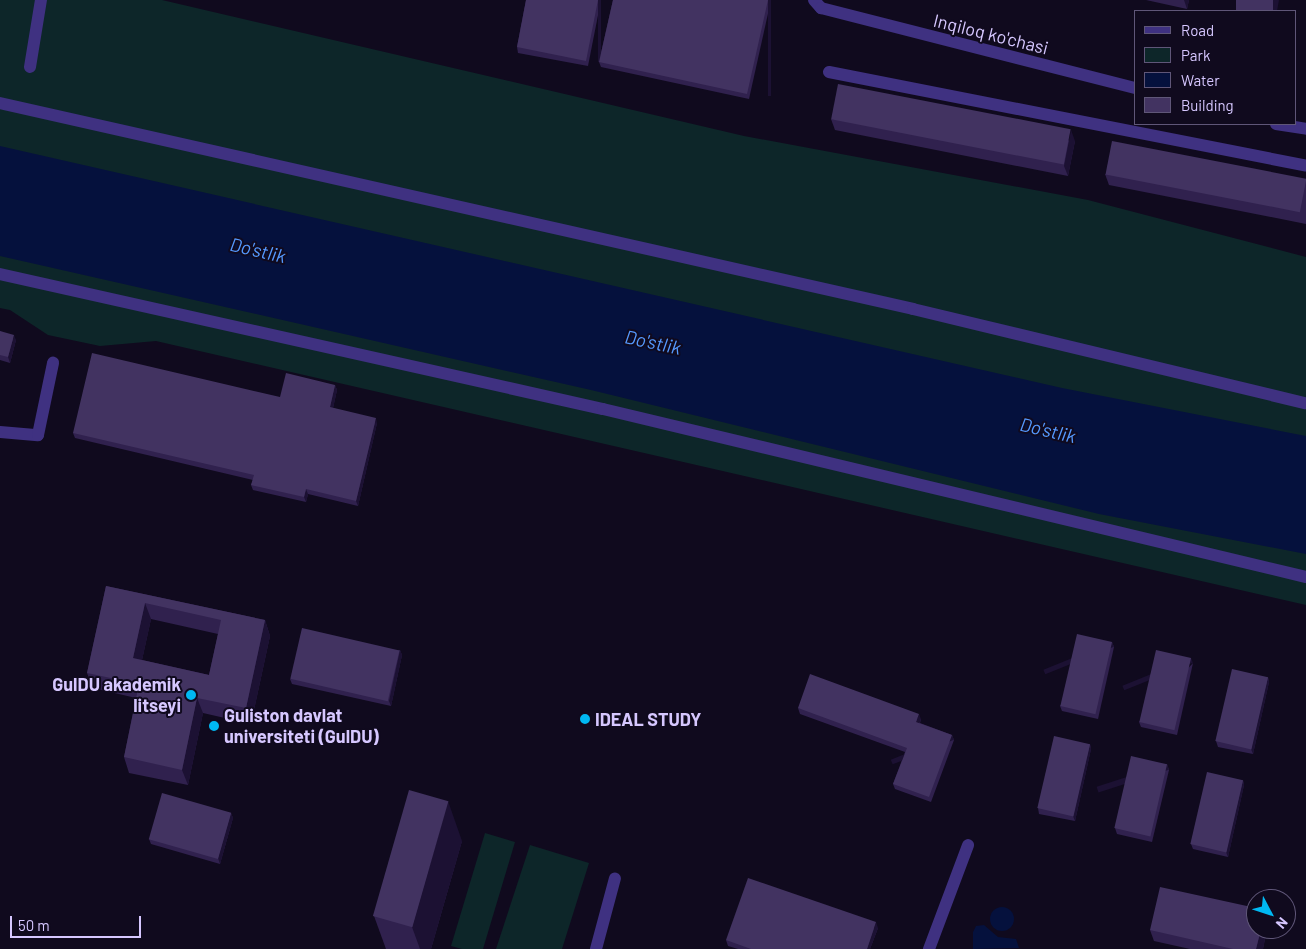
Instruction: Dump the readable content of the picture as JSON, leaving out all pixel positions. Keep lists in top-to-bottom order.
{
  "streets": {
    "street": ["Inqiloq ko'chasi"]
  },
  "water": ["Do'stlik"],
  "places": ["GulDU akademik litseyi", "IDEAL STUDY", "Guliston davlat universiteti (GulDU)"],
  "legend": [
    "Road",
    "Park",
    "Water",
    "Building"
  ],
  "scale_bar": "50 m",
  "north": "bottom right"
}
